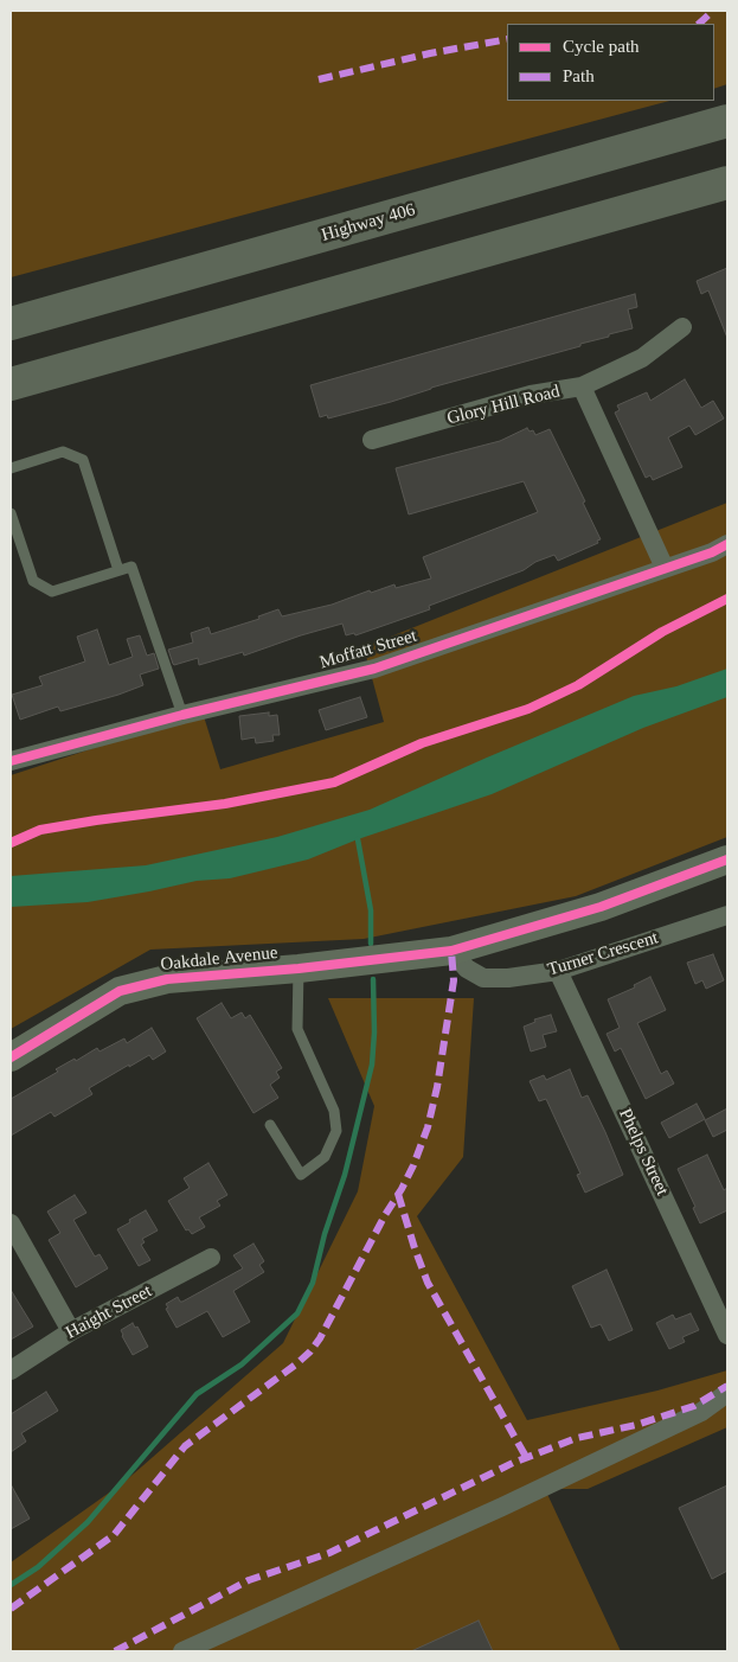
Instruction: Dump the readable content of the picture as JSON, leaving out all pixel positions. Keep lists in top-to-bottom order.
{
  "streets": {
    "highway": ["Highway 406"],
    "street": [
      "Glory Hill Road",
      "Moffatt Street",
      "Turner Crescent",
      "Oakdale Avenue",
      "Phelps Street",
      "Haight Street"
    ]
  },
  "crossings": [
    ["Glory Hill Road", "Moffatt Street"],
    ["Turner Crescent", "Oakdale Avenue"],
    ["Turner Crescent", "Phelps Street"]
  ],
  "legend": ["Cycle path", "Path"]
}
